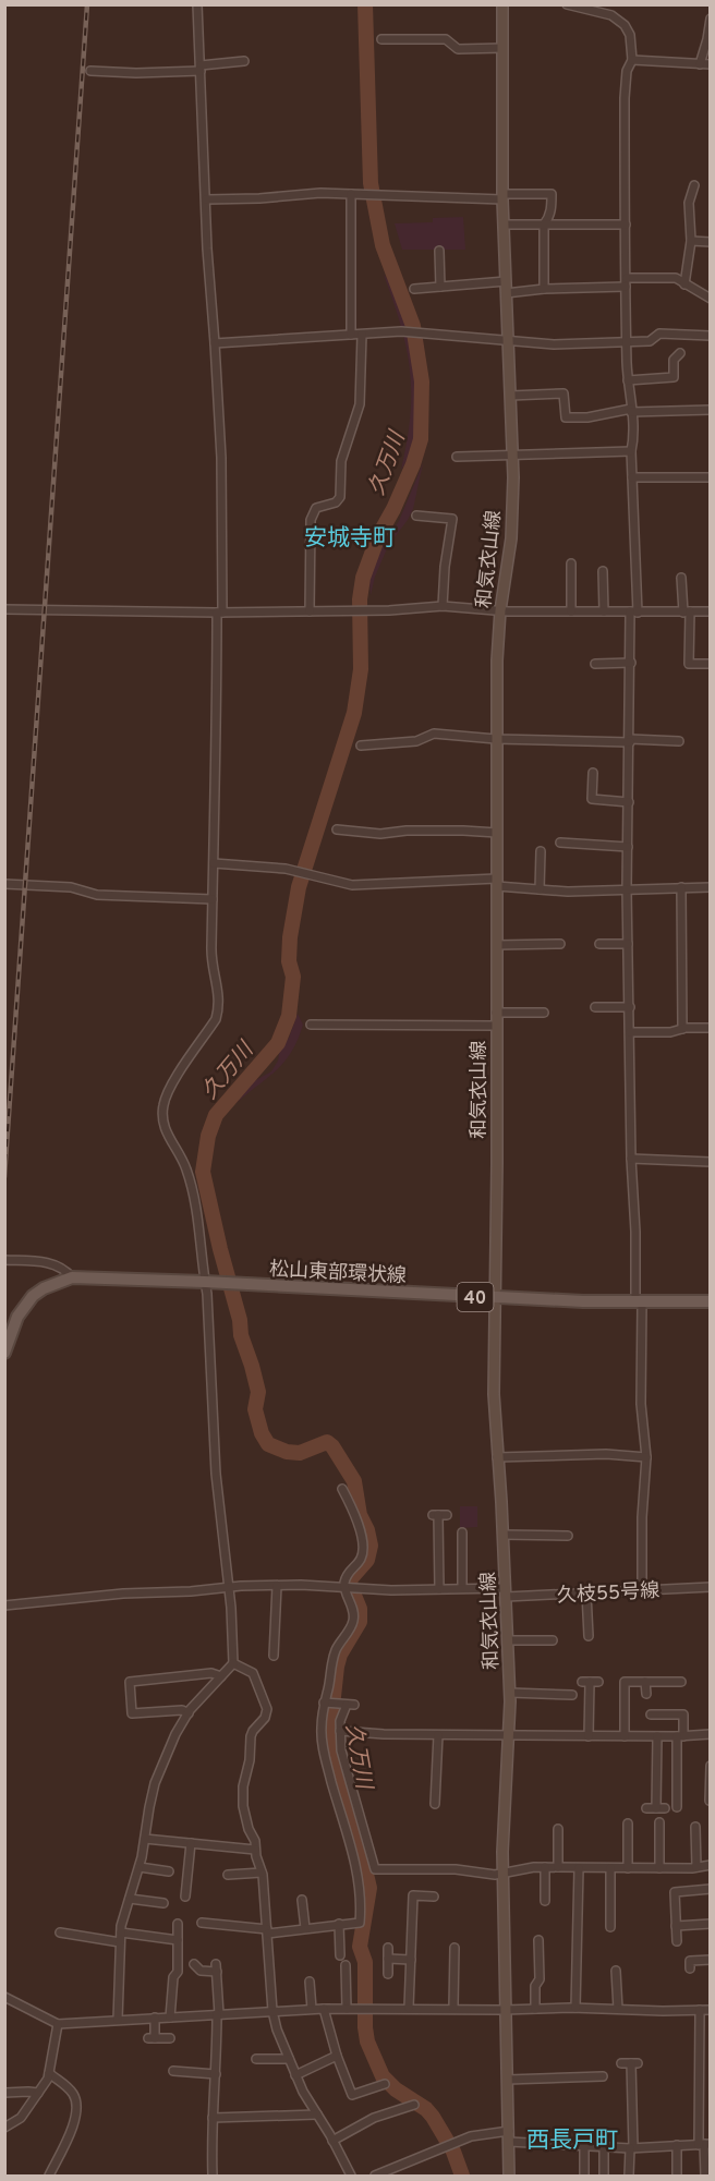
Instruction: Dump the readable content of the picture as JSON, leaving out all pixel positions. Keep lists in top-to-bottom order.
{
  "streets": {
    "main road": ["和気衣山線", "松山東部環状線", "40"],
    "street": ["久枝55号線"]
  },
  "crossings": [
    ["和気衣山線", "松山東部環状線"],
    ["和気衣山線", "久枝55号線"]
  ],
  "districts": ["安城寺町", "西長戸町"],
  "water": ["久万川"]
}
